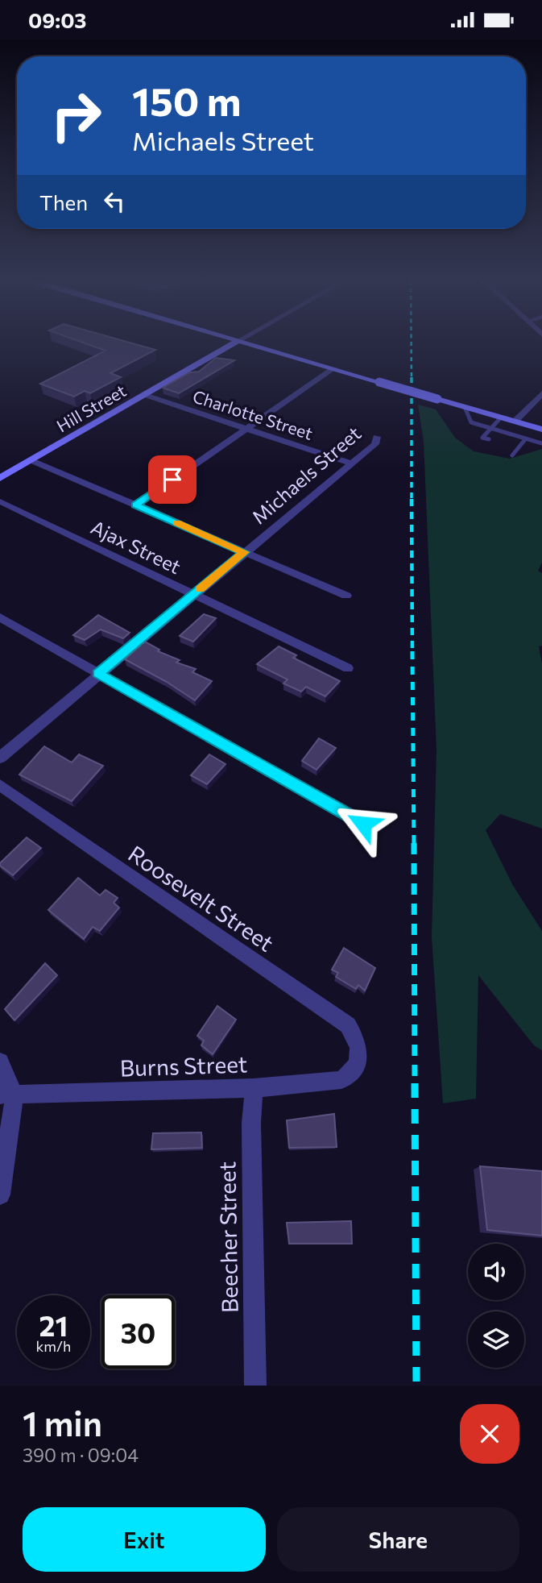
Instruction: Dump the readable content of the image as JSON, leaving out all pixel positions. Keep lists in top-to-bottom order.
{
  "streets": {
    "main road": ["Hill Street"],
    "street": [
      "Charlotte Street",
      "Michaels Street",
      "Ajax Street",
      "Roosevelt Street",
      "Burns Street",
      "Beecher Street"
    ]
  },
  "crossings": [
    ["Hill Street", "Charlotte Street"],
    ["Charlotte Street", "Michaels Street"],
    ["Michaels Street", "Ajax Street"],
    ["Roosevelt Street", "Burns Street"],
    ["Burns Street", "Beecher Street"]
  ],
  "page": {
    "status": "09:03",
    "turn": ["150 m", "Michaels Street"],
    "then": "Then",
    "speed": "21 km/h",
    "limit": "30",
    "heading": ["1 min", "390 m · 09:04"],
    "buttons": ["Exit", "Share"]
  }
}
